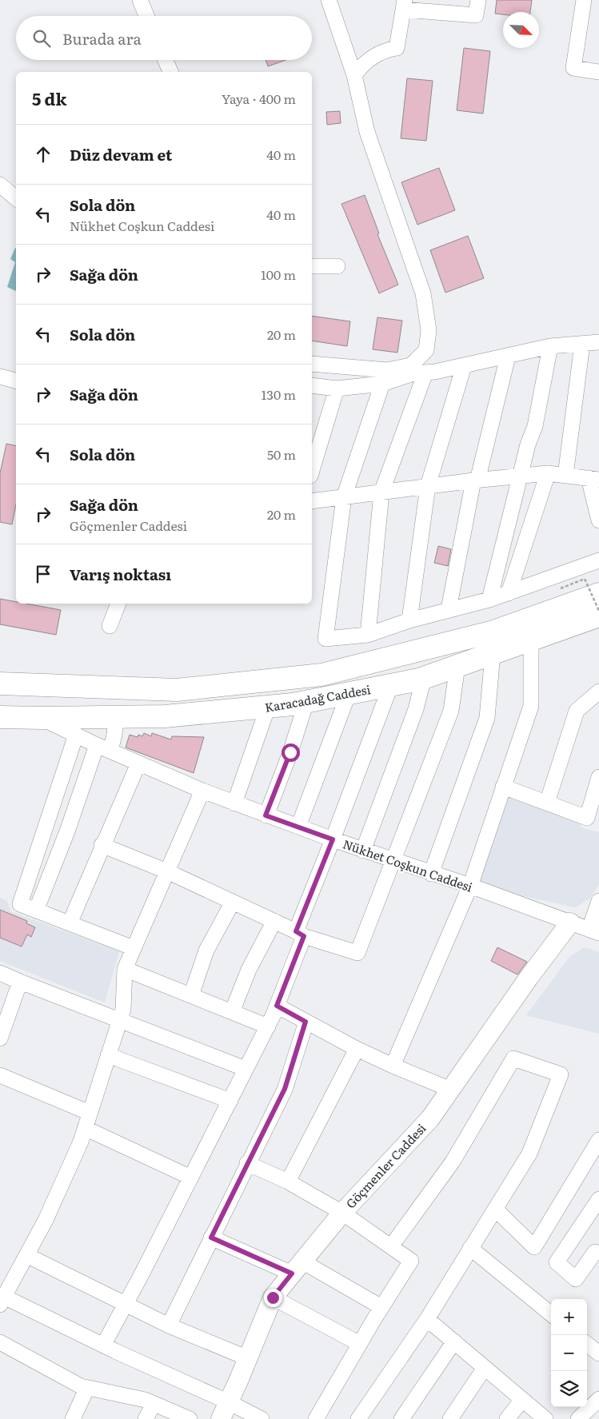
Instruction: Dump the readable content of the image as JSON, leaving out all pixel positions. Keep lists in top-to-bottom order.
{
  "streets": {
    "highway": ["Karacadağ Caddesi"],
    "main road": ["Göçmenler Caddesi"],
    "street": ["Nükhet Coşkun Caddesi"]
  },
  "crossings": [
    ["Karacadağ Caddesi", "Nükhet Coşkun Caddesi"],
    ["Nükhet Coşkun Caddesi", "Göçmenler Caddesi"]
  ],
  "north": "bottom right",
  "page": {
    "search": "Burada ara",
    "heading": ["5 dk", "Yaya · 400 m"],
    "list": [
      ["Düz devam et", "40 m"],
      ["Sola dön", "Nükhet Coşkun Caddesi", "40 m"],
      ["Sağa dön", "100 m"],
      ["Sola dön", "20 m"],
      ["Sağa dön", "130 m"],
      ["Sola dön", "50 m"],
      ["Sağa dön", "Göçmenler Caddesi", "20 m"],
      "Varış noktası"
    ],
    "map_buttons": ["+", "−"]
  }
}
